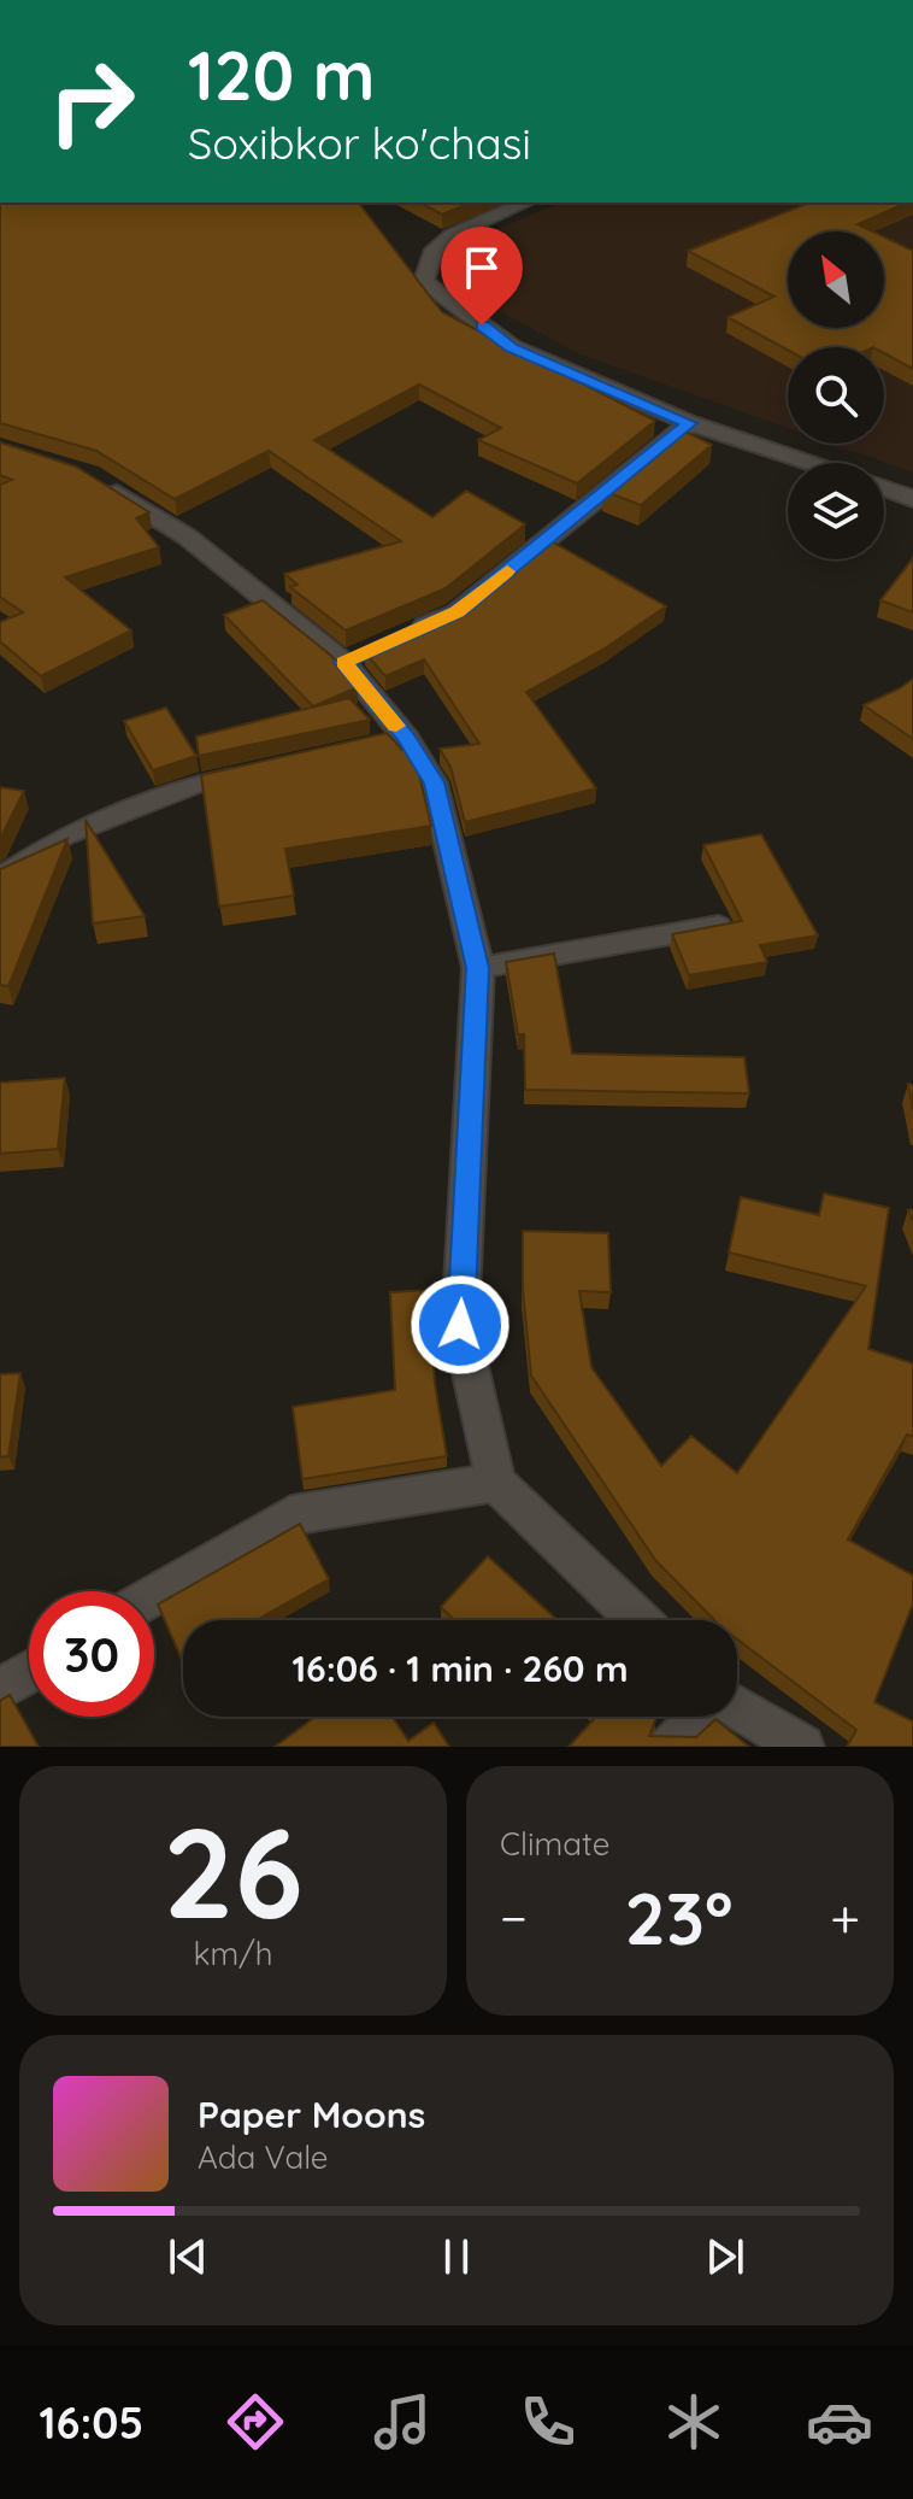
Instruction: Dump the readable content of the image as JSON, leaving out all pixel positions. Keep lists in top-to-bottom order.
{
  "north": "top left",
  "page": {
    "turn": ["120 m", "Soxibkor ko'chasi"],
    "limit": "30",
    "trip": "16:06 · 1 min · 260 m",
    "tile": [
      ["26", "km/h"],
      "Climate"
    ],
    "heat": ["−", "23°", "+"],
    "song": ["Paper Moons", "Ada Vale"],
    "tabs": "16:05"
  }
}
